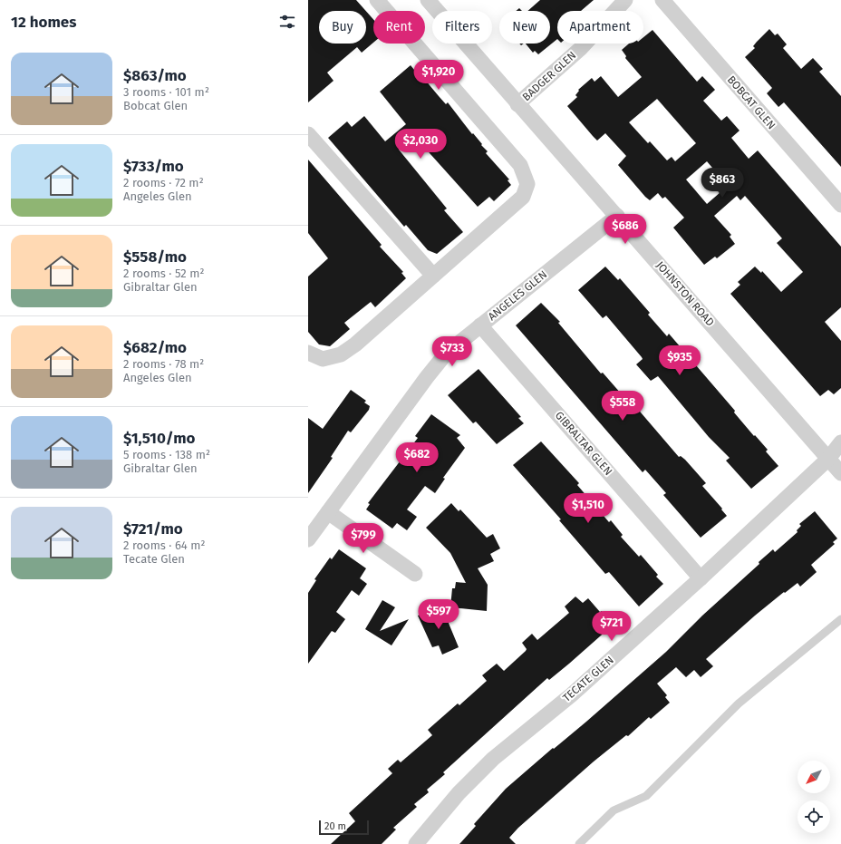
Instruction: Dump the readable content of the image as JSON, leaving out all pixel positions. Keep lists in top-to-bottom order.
{
  "streets": {
    "street": [
      "BADGER GLEN",
      "BOBCAT GLEN",
      "JOHNSTON ROAD",
      "ANGELES GLEN",
      "GIBRALTAR GLEN",
      "TECATE GLEN"
    ]
  },
  "crossings": [
    ["BADGER GLEN", "JOHNSTON ROAD"],
    ["JOHNSTON ROAD", "ANGELES GLEN"],
    ["JOHNSTON ROAD", "TECATE GLEN"],
    ["ANGELES GLEN", "GIBRALTAR GLEN"],
    ["GIBRALTAR GLEN", "TECATE GLEN"]
  ],
  "scale_bar": "20 m",
  "north": "bottom left",
  "page": {
    "heading": "12 homes",
    "chip": [
      "Buy",
      "Rent",
      "Filters",
      "New",
      "Apartment"
    ],
    "list": [
      {
        "name": "$863/mo",
        "note": "3 rooms · 101 m² · Bobcat Glen"
      },
      {
        "name": "$733/mo",
        "note": "2 rooms · 72 m² · Angeles Glen"
      },
      {
        "name": "$558/mo",
        "note": "2 rooms · 52 m² · Gibraltar Glen"
      },
      {
        "name": "$682/mo",
        "note": "2 rooms · 78 m² · Angeles Glen"
      },
      {
        "name": "$1,510/mo",
        "note": "5 rooms · 138 m² · Gibraltar Glen"
      },
      {
        "name": "$721/mo",
        "note": "2 rooms · 64 m² · Tecate Glen"
      }
    ],
    "price": [
      "$1,920",
      "$2,030",
      "$863",
      "$686",
      "$733",
      "$935",
      "$558",
      "$682",
      "$1,510",
      "$799",
      "$597",
      "$721"
    ],
    "scale": "20 m"
  }
}
